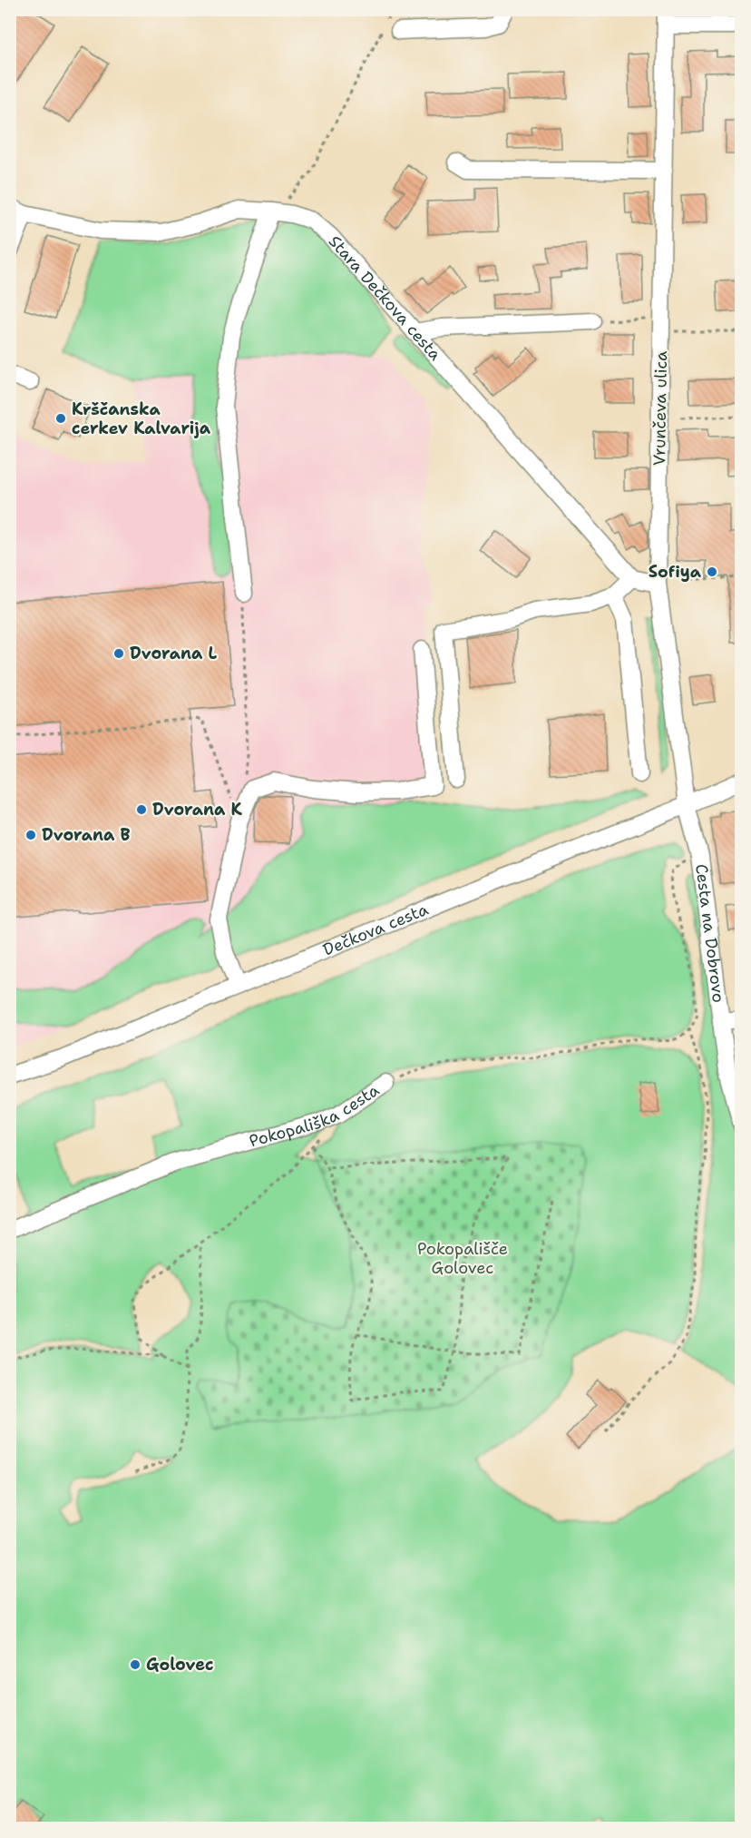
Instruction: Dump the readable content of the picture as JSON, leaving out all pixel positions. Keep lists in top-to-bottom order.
{
  "streets": {
    "street": [
      "Stara Dečkova cesta",
      "Vrunčeva ulica",
      "Dečkova cesta",
      "Cesta na Dobrovo",
      "Pokopališka cesta"
    ]
  },
  "crossings": [
    ["Vrunčeva ulica", "Dečkova cesta"],
    ["Vrunčeva ulica", "Cesta na Dobrovo"],
    ["Dečkova cesta", "Cesta na Dobrovo"]
  ],
  "parks": ["Pokopališče Golovec"],
  "places": [
    "Krščanska cerkev Kalvarija",
    "Sofiya",
    "Dvorana L",
    "Dvorana K",
    "Dvorana B",
    "Golovec"
  ]
}
